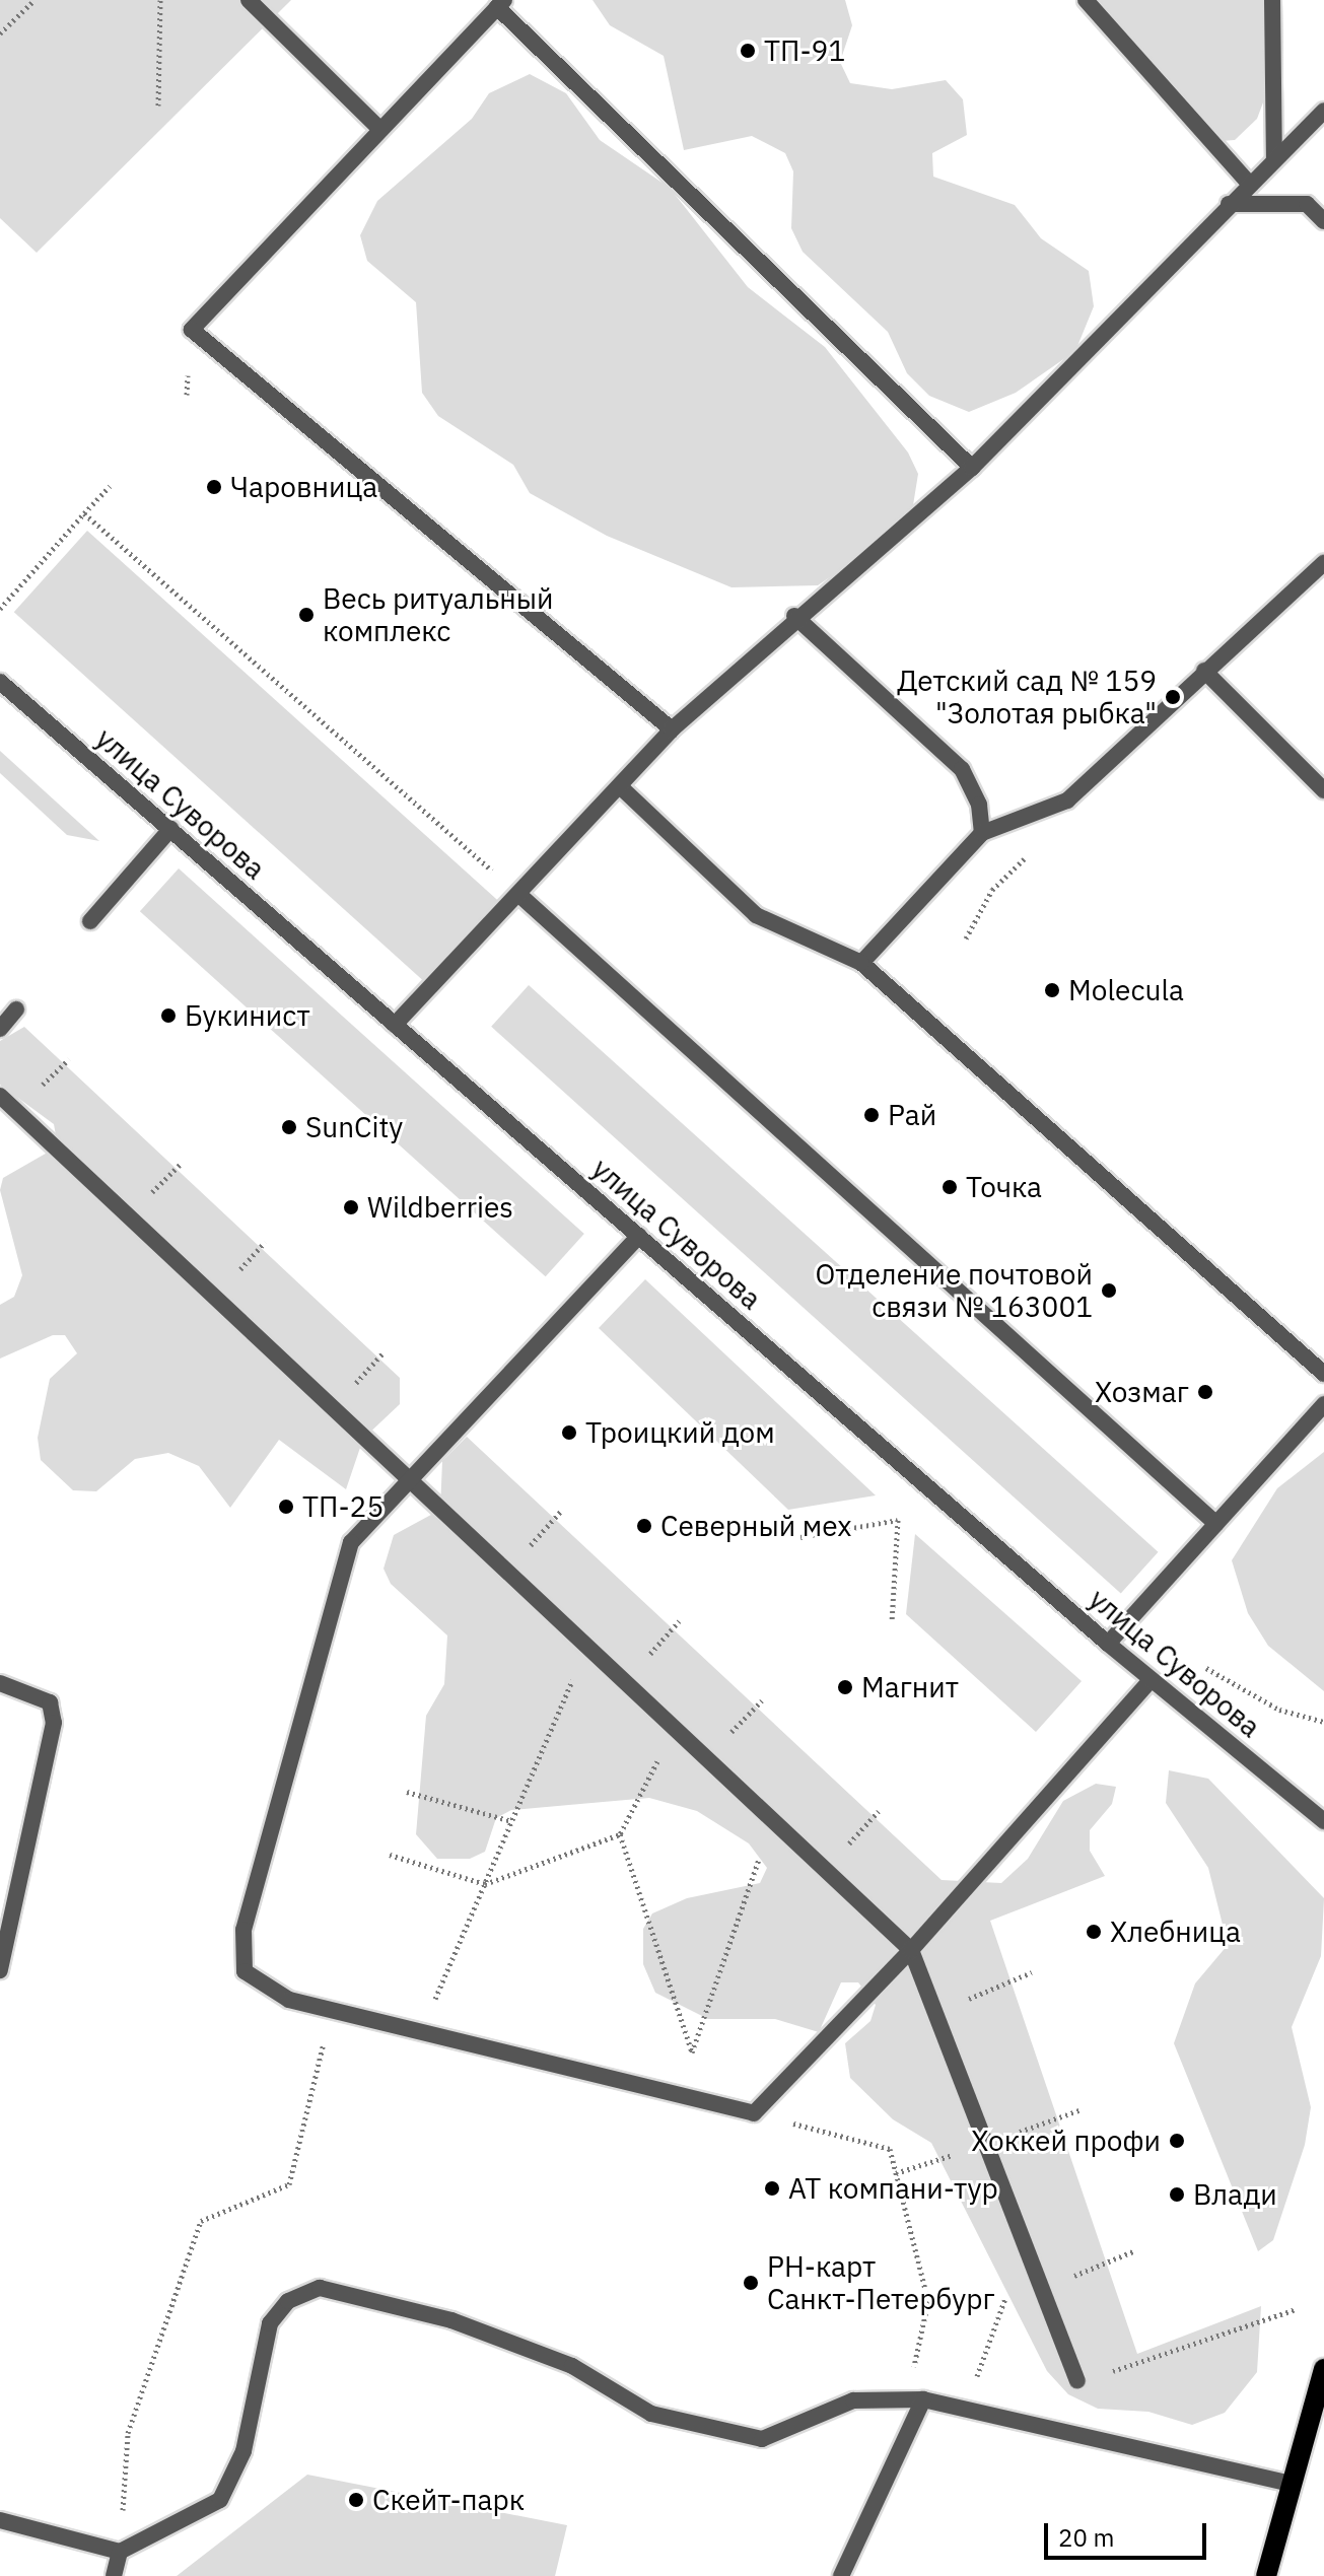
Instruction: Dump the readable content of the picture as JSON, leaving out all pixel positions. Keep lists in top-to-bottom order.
{
  "streets": {
    "street": ["улица Суворова"]
  },
  "places": [
    "ТП-91",
    "Чаровница",
    "Весь ритуальный комплекс",
    "Детский сад № 159 \"Золотая рыбка\"",
    "Molecula",
    "Букинист",
    "Рай",
    "SunCity",
    "Точка",
    "Wildberries",
    "Отделение почтовой связи № 163001",
    "Хозмаг",
    "Троицкий дом",
    "ТП-25",
    "Северный мех",
    "Магнит",
    "Хлебница",
    "Хоккей профи",
    "АТ компани-тур",
    "Влади",
    "РН-карт Санкт-Петербург",
    "Скейт-парк"
  ],
  "scale_bar": "20 m"
}
